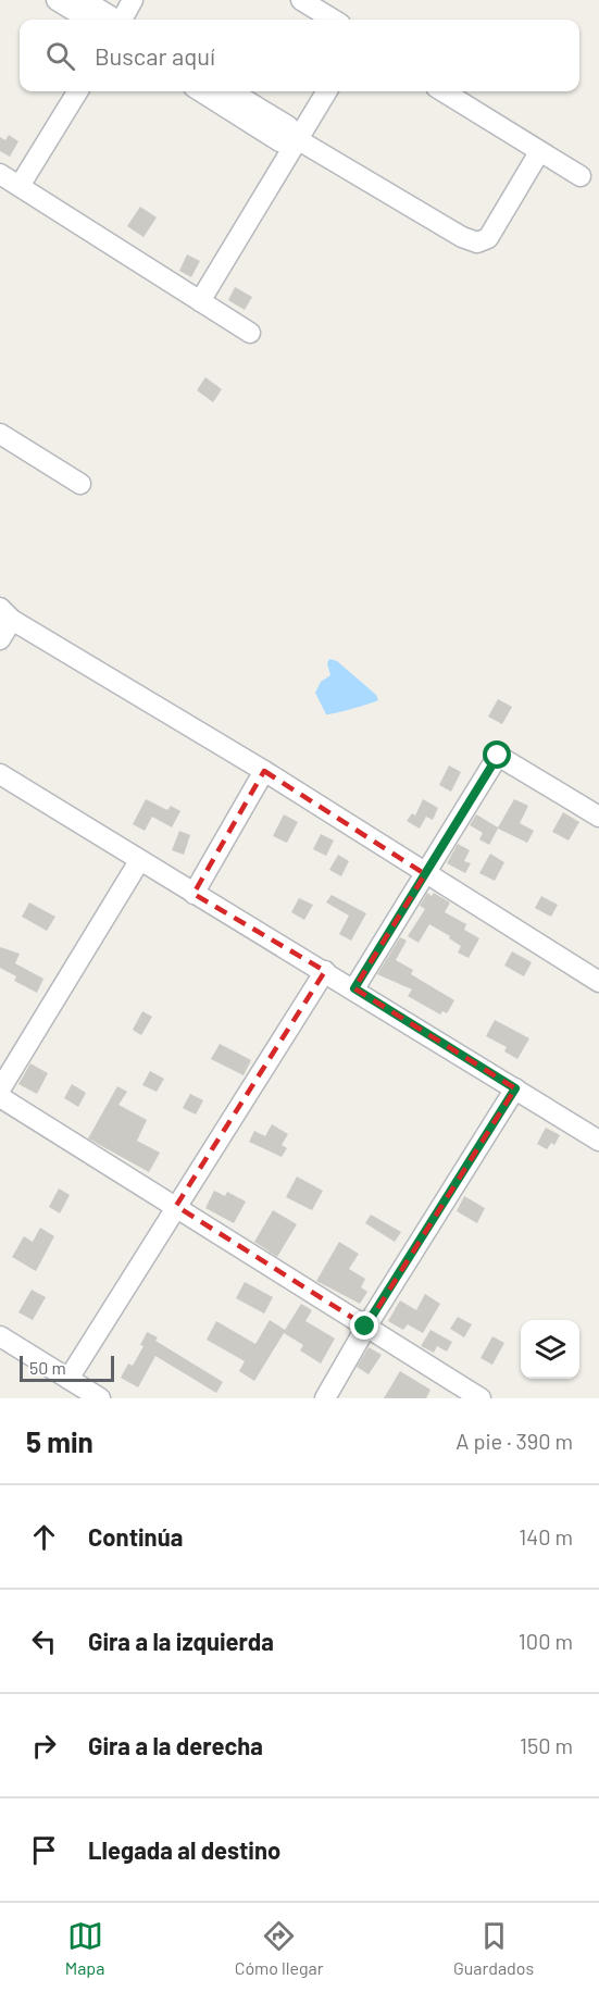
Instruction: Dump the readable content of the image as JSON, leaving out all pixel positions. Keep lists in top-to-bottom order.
{
  "scale_bar": "50 m",
  "page": {
    "search": "Buscar aquí",
    "scale": "50 m",
    "heading": ["5 min", "A pie · 390 m"],
    "list": [
      ["Continúa", "140 m"],
      ["Gira a la izquierda", "100 m"],
      ["Gira a la derecha", "150 m"],
      "Llegada al destino"
    ],
    "nav": ["Mapa", "Cómo llegar", "Guardados"]
  }
}
